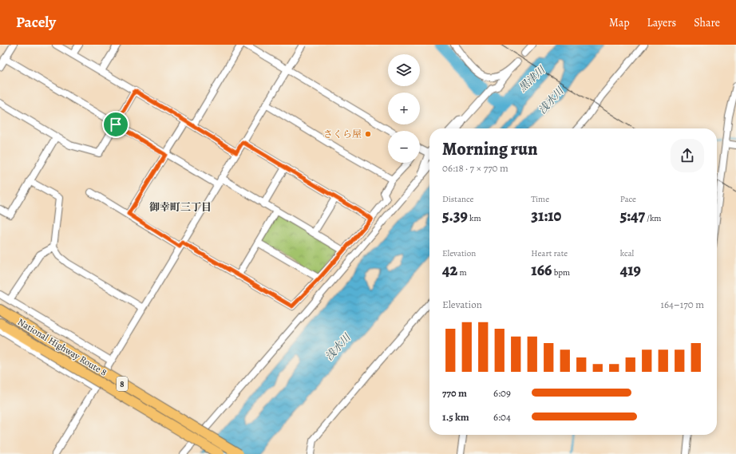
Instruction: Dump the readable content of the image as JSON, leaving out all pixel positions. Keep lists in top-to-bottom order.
{
  "streets": {
    "highway": ["National Highway Route 8", "8"]
  },
  "districts": ["御幸町三丁目"],
  "water": ["黒津川", "浅水川"],
  "places": ["さくら屋"],
  "page": {
    "header": "Pacely",
    "nav": ["Map", "Layers", "Share"],
    "map_buttons": ["+", "−"],
    "heading": ["Morning run", "06:18 · 7 × 770 m"],
    "stats": [
      ["Distance", "5.39 km"],
      ["Time", "31:10"],
      ["Pace", "5:47 /km"],
      ["Elevation", "42 m"],
      ["Heart rate", "166 bpm"],
      ["kcal", "419"]
    ],
    "chart": ["Elevation", "164–170 m"],
    "list": [
      {
        "name": "770 m",
        "note": "6:09"
      },
      {
        "name": "1.5 km",
        "note": "6:04"
      }
    ]
  }
}
